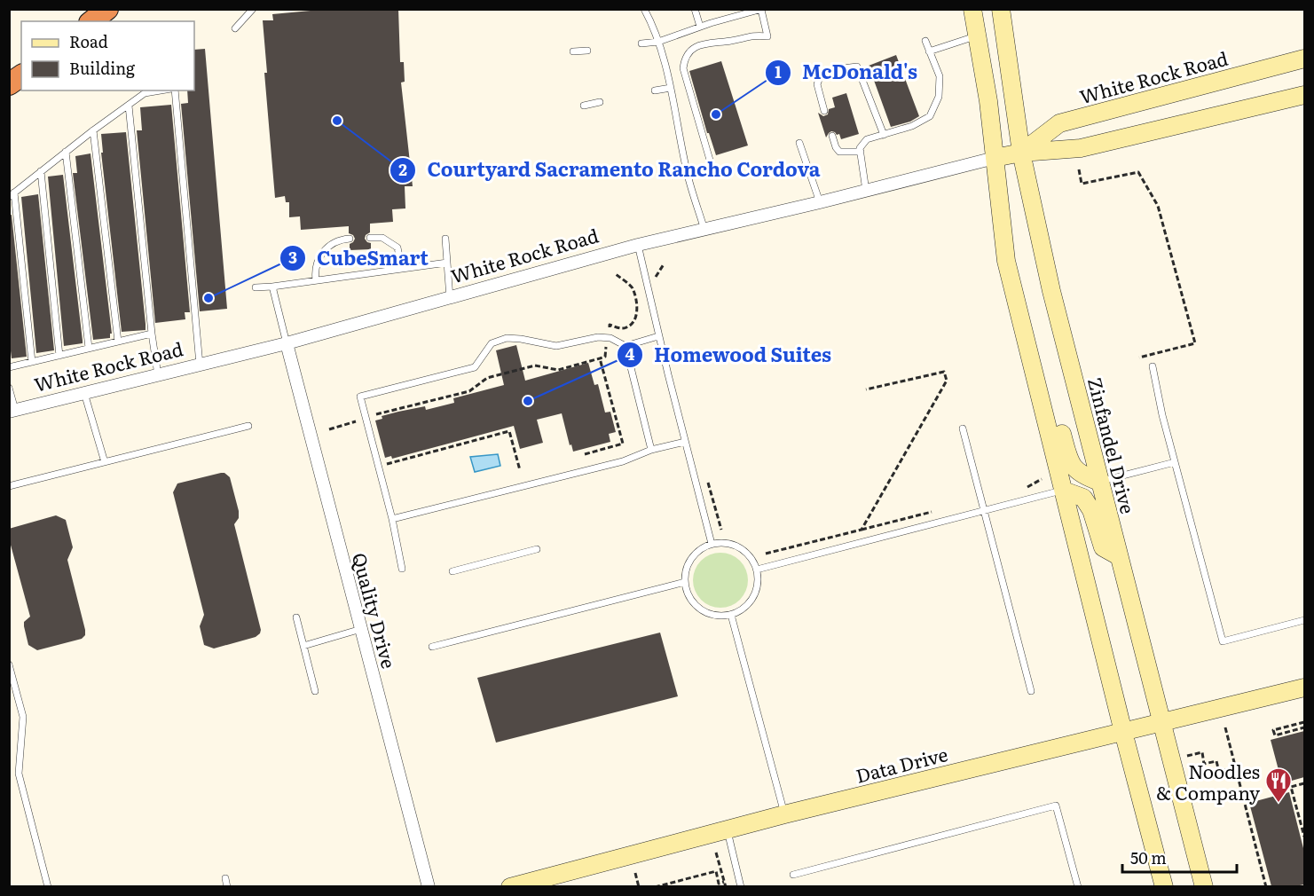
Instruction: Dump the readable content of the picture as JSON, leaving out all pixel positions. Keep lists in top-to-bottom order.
{
  "streets": {
    "main road": ["White Rock Road", "Zinfandel Drive", "Data Drive"],
    "street": ["Quality Drive"]
  },
  "crossings": [
    ["White Rock Road", "Zinfandel Drive"],
    ["White Rock Road", "Quality Drive"],
    ["Zinfandel Drive", "Data Drive"]
  ],
  "places": {
    "other": [
      "McDonald's",
      "Courtyard Sacramento Rancho Cordova",
      "CubeSmart",
      "Homewood Suites"
    ],
    "restaurant": ["Noodles & Company"]
  },
  "legend": ["Road", "Building"],
  "scale_bar": "50 m"
}
